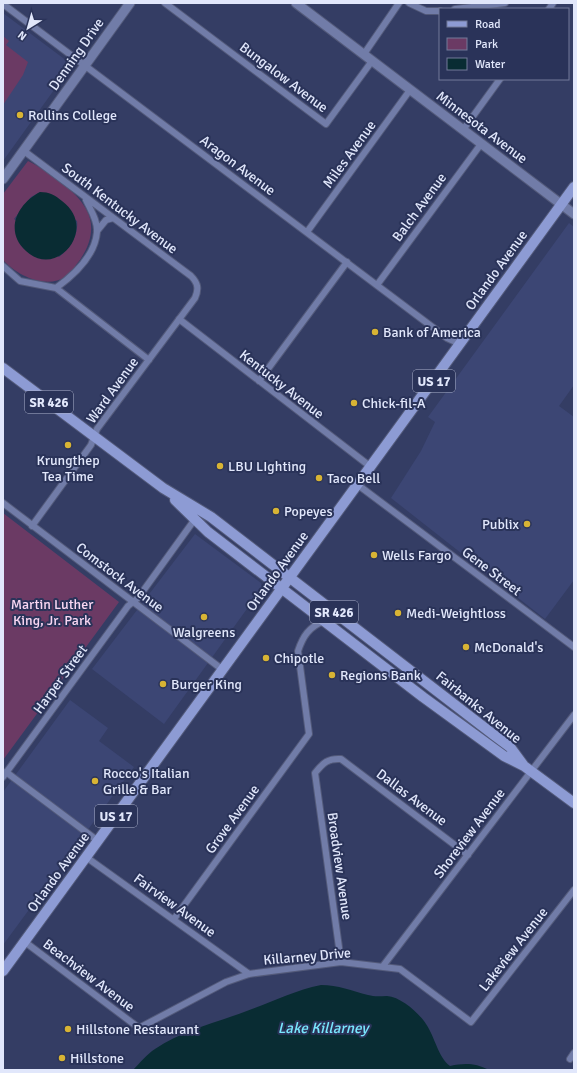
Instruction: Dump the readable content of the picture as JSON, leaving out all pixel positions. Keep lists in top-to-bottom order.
{
  "streets": {
    "main road": [
      "Orlando Avenue",
      "US 17",
      "SR 426",
      "Fairbanks Avenue"
    ],
    "street": [
      "Denning Drive",
      "Bungalow Avenue",
      "Minnesota Avenue",
      "Miles Avenue",
      "Aragon Avenue",
      "Balch Avenue",
      "South Kentucky Avenue",
      "Kentucky Avenue",
      "Ward Avenue",
      "Gene Street",
      "Comstock Avenue",
      "Harper Street",
      "Dallas Avenue",
      "Grove Avenue",
      "Shoreview Avenue",
      "Broadview Avenue",
      "Fairview Avenue",
      "Lakeview Avenue",
      "Killarney Drive",
      "Beachview Avenue"
    ]
  },
  "crossings": [
    ["Denning Drive", "Aragon Avenue"],
    ["Denning Drive", "South Kentucky Avenue"],
    ["Bungalow Avenue", "Minnesota Avenue"],
    ["Minnesota Avenue", "Miles Avenue"],
    ["Minnesota Avenue", "Balch Avenue"],
    ["Minnesota Avenue", "Orlando Avenue"],
    ["Miles Avenue", "Aragon Avenue"],
    ["Aragon Avenue", "Balch Avenue"],
    ["Aragon Avenue", "Orlando Avenue"],
    ["South Kentucky Avenue", "Ward Avenue"],
    ["Orlando Avenue", "Kentucky Avenue"],
    ["Orlando Avenue", "Gene Street"],
    ["Orlando Avenue", "Comstock Avenue"],
    ["Orlando Avenue", "Fairbanks Avenue"],
    ["Orlando Avenue", "Fairview Avenue"],
    ["Orlando Avenue", "Beachview Avenue"],
    ["Kentucky Avenue", "Ward Avenue"],
    ["Ward Avenue", "Comstock Avenue"],
    ["Ward Avenue", "Fairbanks Avenue"],
    ["Comstock Avenue", "Harper Street"],
    ["Harper Street", "Fairbanks Avenue"],
    ["Fairbanks Avenue", "Grove Avenue"],
    ["Fairbanks Avenue", "Shoreview Avenue"],
    ["Dallas Avenue", "Shoreview Avenue"],
    ["Dallas Avenue", "Broadview Avenue"],
    ["Grove Avenue", "Fairview Avenue"],
    ["Shoreview Avenue", "Killarney Drive"],
    ["Broadview Avenue", "Killarney Drive"],
    ["Fairview Avenue", "Killarney Drive"],
    ["Lakeview Avenue", "Killarney Drive"],
    ["Killarney Drive", "Beachview Avenue"]
  ],
  "water": ["Lake Killarney"],
  "parks": ["Martin Luther King, Jr. Park"],
  "places": [
    "Rollins College",
    "Bank of America",
    "Chick-fil-A",
    "Krungthep Tea Time",
    "LBU LIghting",
    "Taco Bell",
    "Popeyes",
    "Publix",
    "Wells Fargo",
    "Medi-Weightloss",
    "Walgreens",
    "McDonald's",
    "Chipotle",
    "Regions Bank",
    "Burger King",
    "Rocco's Italian Grille & Bar",
    "Hillstone Restaurant",
    "Hillstone"
  ],
  "legend": ["Road", "Park", "Water"],
  "north": "bottom left"
}
